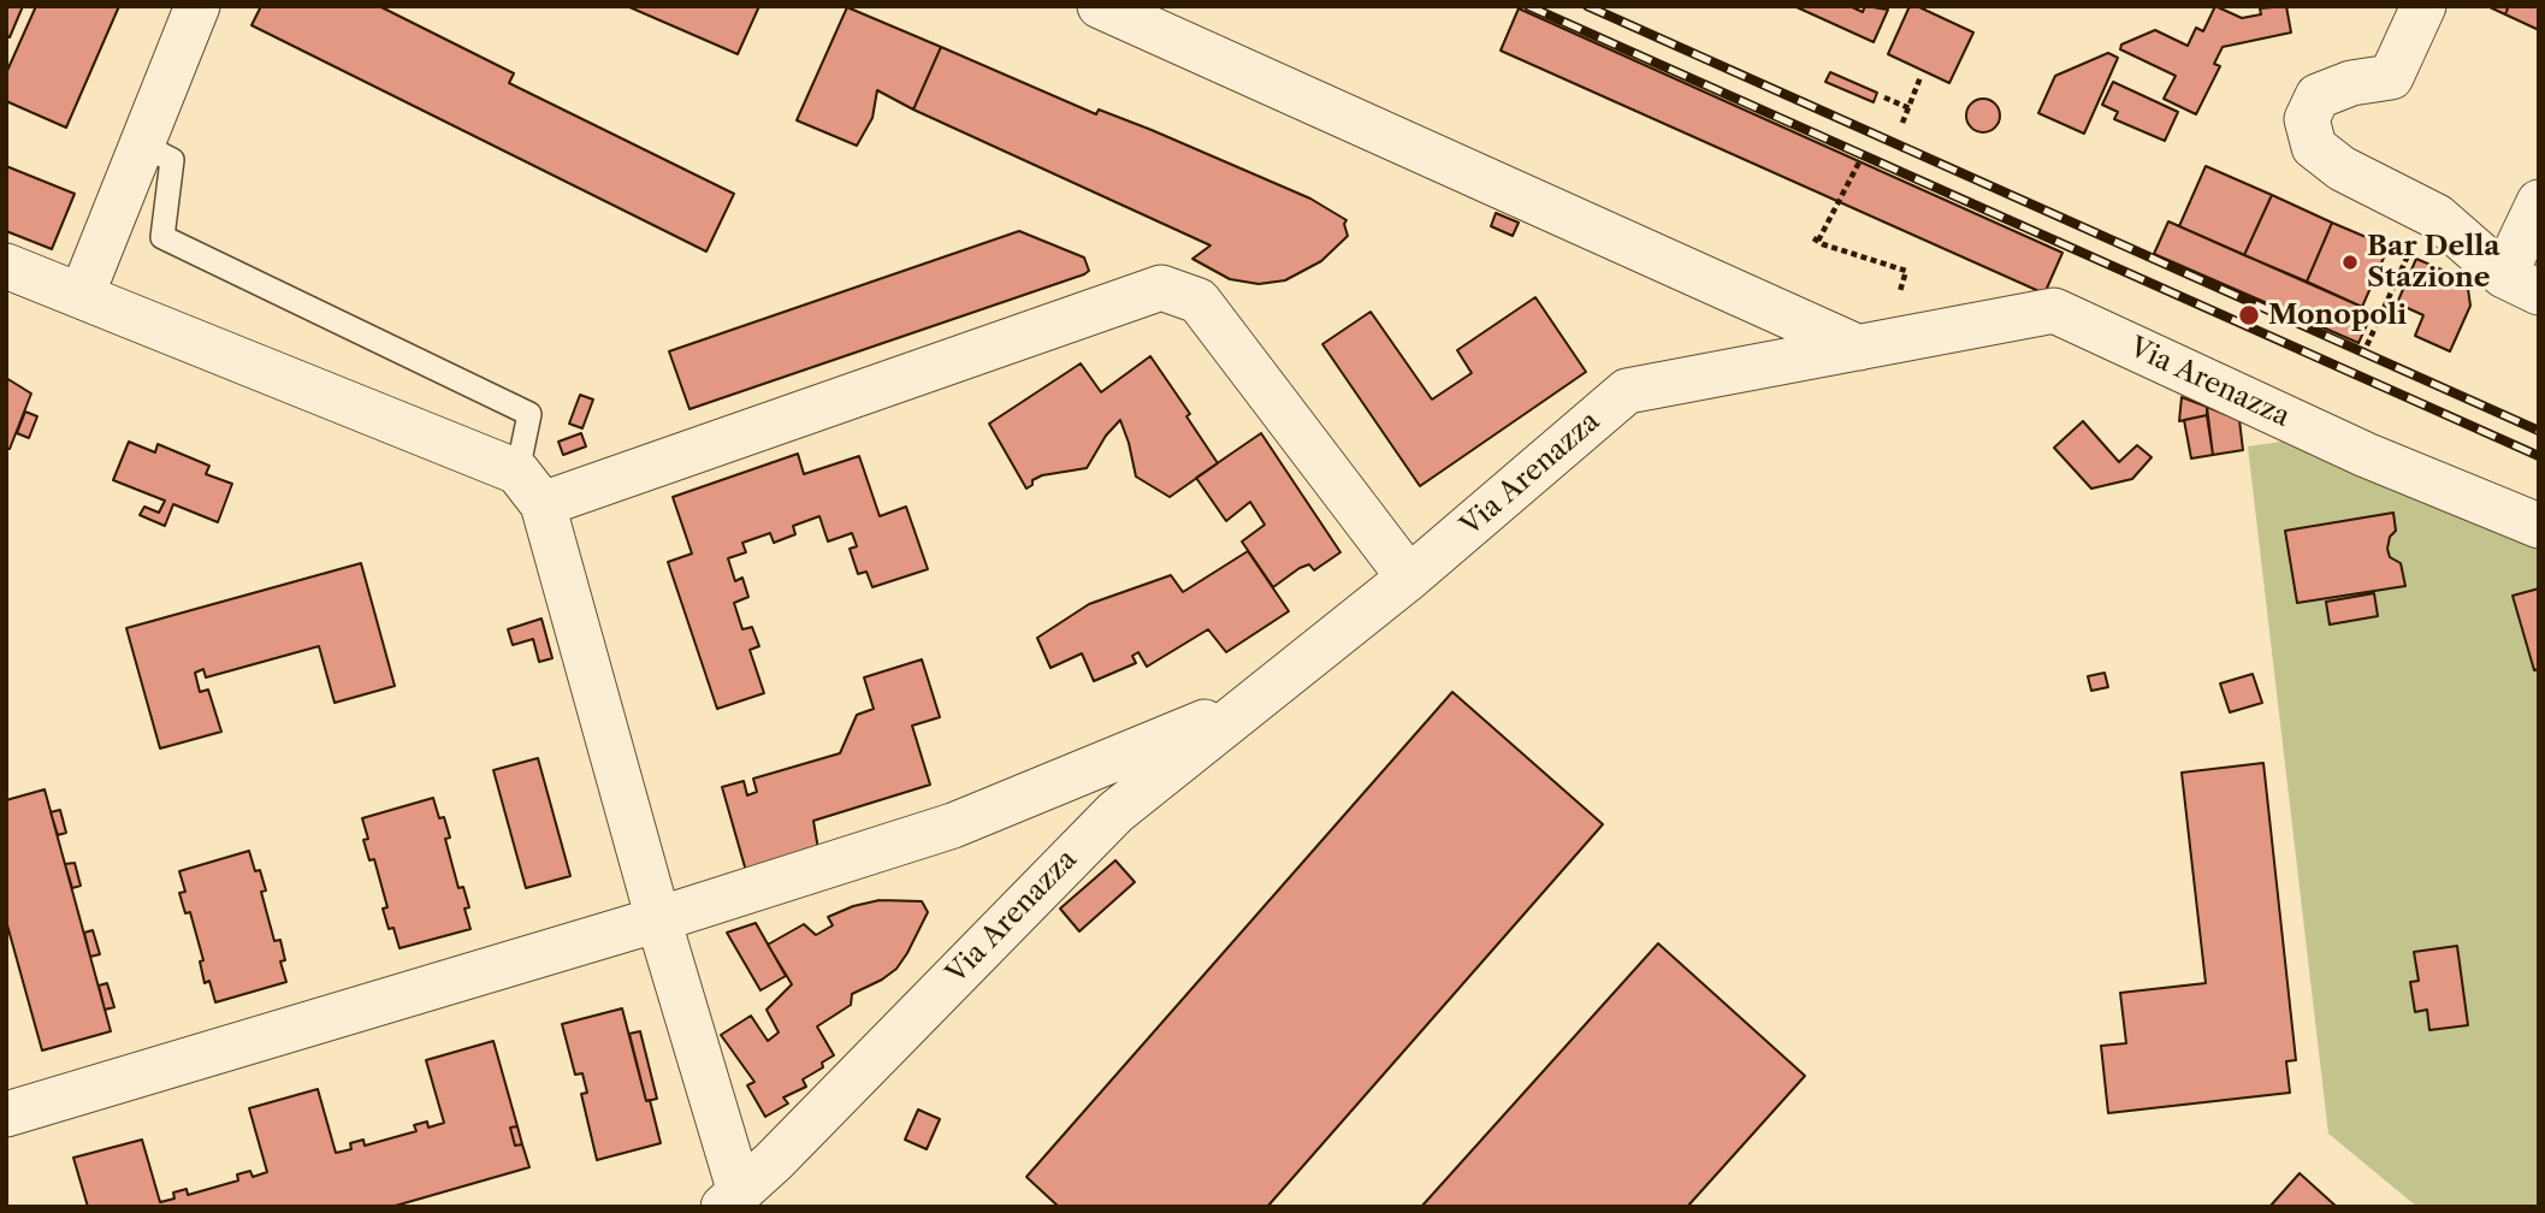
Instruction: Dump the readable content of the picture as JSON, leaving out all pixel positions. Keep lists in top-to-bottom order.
{
  "streets": {
    "street": ["Via Arenazza"]
  },
  "places": ["Bar Della Stazione", "Monopoli"]
}
